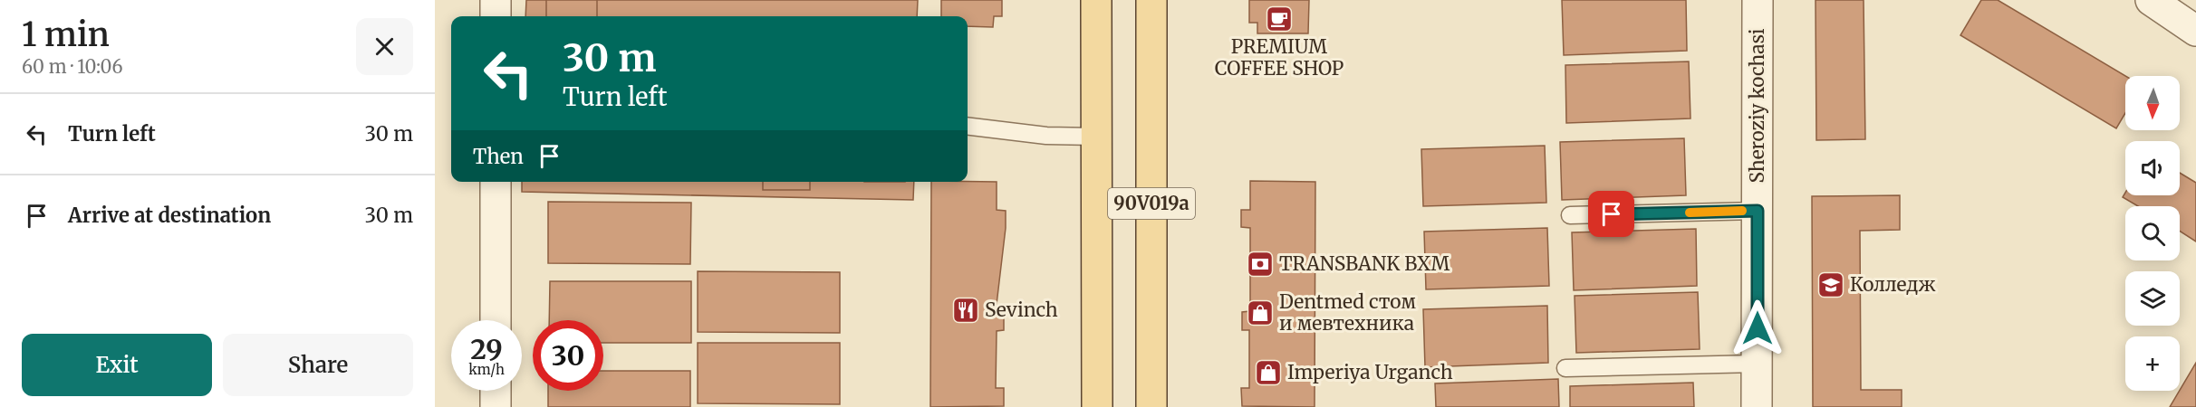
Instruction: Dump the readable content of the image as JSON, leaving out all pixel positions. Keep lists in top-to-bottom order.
{
  "streets": {
    "main road": ["90V019a"],
    "street": ["Sheroziy kochasi"]
  },
  "places": {
    "cafe": ["PREMIUM COFFEE SHOP"],
    "bank": ["TRANSBANK BXM"],
    "school or university": ["Колледж"],
    "restaurant": ["Sevinch"],
    "shop": ["Dentmed стом и мевтехника", "Imperiya Urganch"]
  },
  "north": "bottom",
  "page": {
    "heading": ["1 min", "60 m · 10:06"],
    "turn": ["30 m", "Turn left"],
    "map_buttons": "+",
    "list": [
      {
        "name": "Turn left",
        "value": "30 m"
      },
      {
        "name": "Arrive at destination",
        "value": "30 m"
      }
    ],
    "then": "Then",
    "speed": "29 km/h",
    "limit": "30",
    "buttons": ["Exit", "Share"]
  }
}
